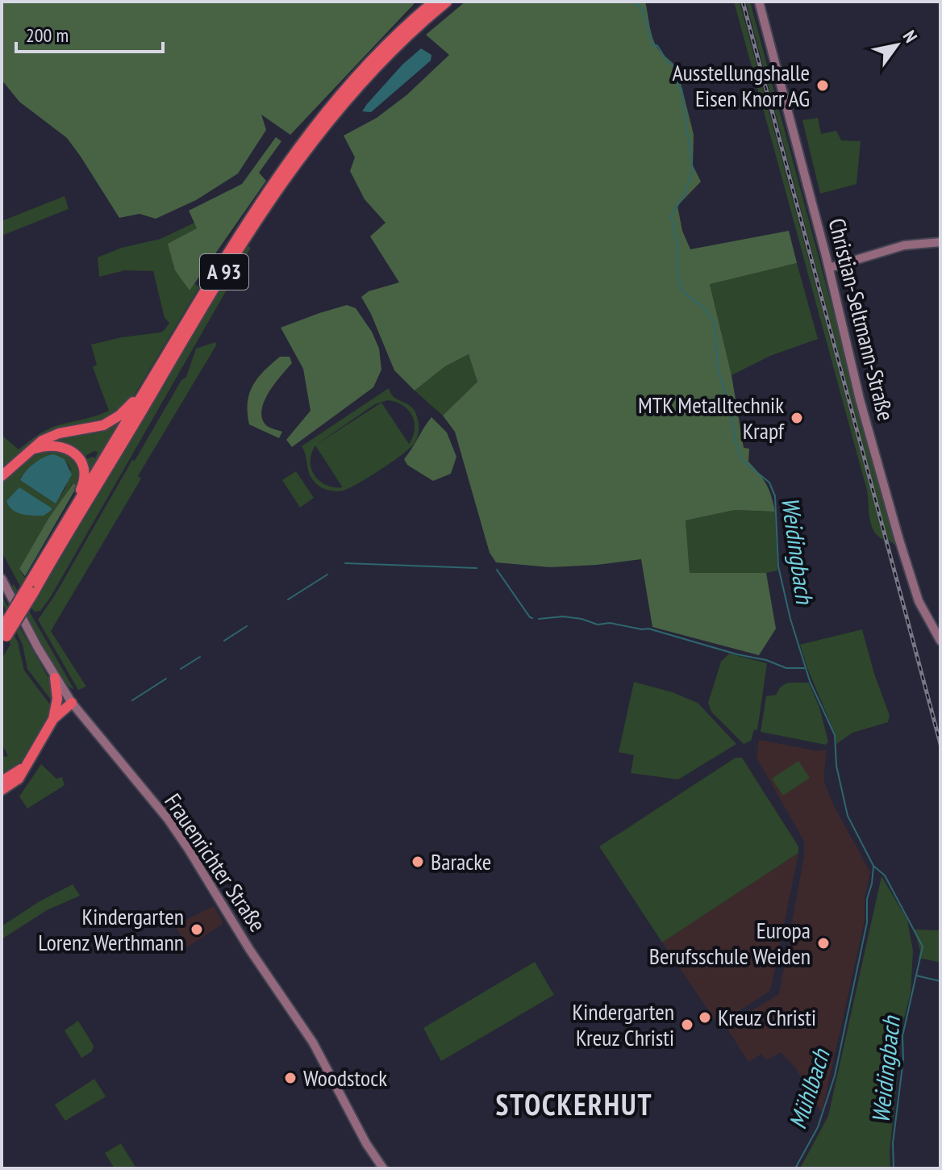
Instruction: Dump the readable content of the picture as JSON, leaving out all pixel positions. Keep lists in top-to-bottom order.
{
  "streets": {
    "highway": ["A 93"],
    "main road": ["Christian-Seltmann-Straße", "Frauenrichter Straße"]
  },
  "districts": ["STOCKERHUT"],
  "water": ["Weidingbach", "Mühlbach"],
  "places": [
    "Ausstellungshalle Eisen Knorr AG",
    "MTK Metalltechnik Krapf",
    "Baracke",
    "Kindergarten Lorenz Werthmann",
    "Europa Berufsschule Weiden",
    "Kreuz Christi",
    "Kindergarten Kreuz Christi",
    "Woodstock"
  ],
  "scale_bar": "200 m",
  "north": "top right"
}
